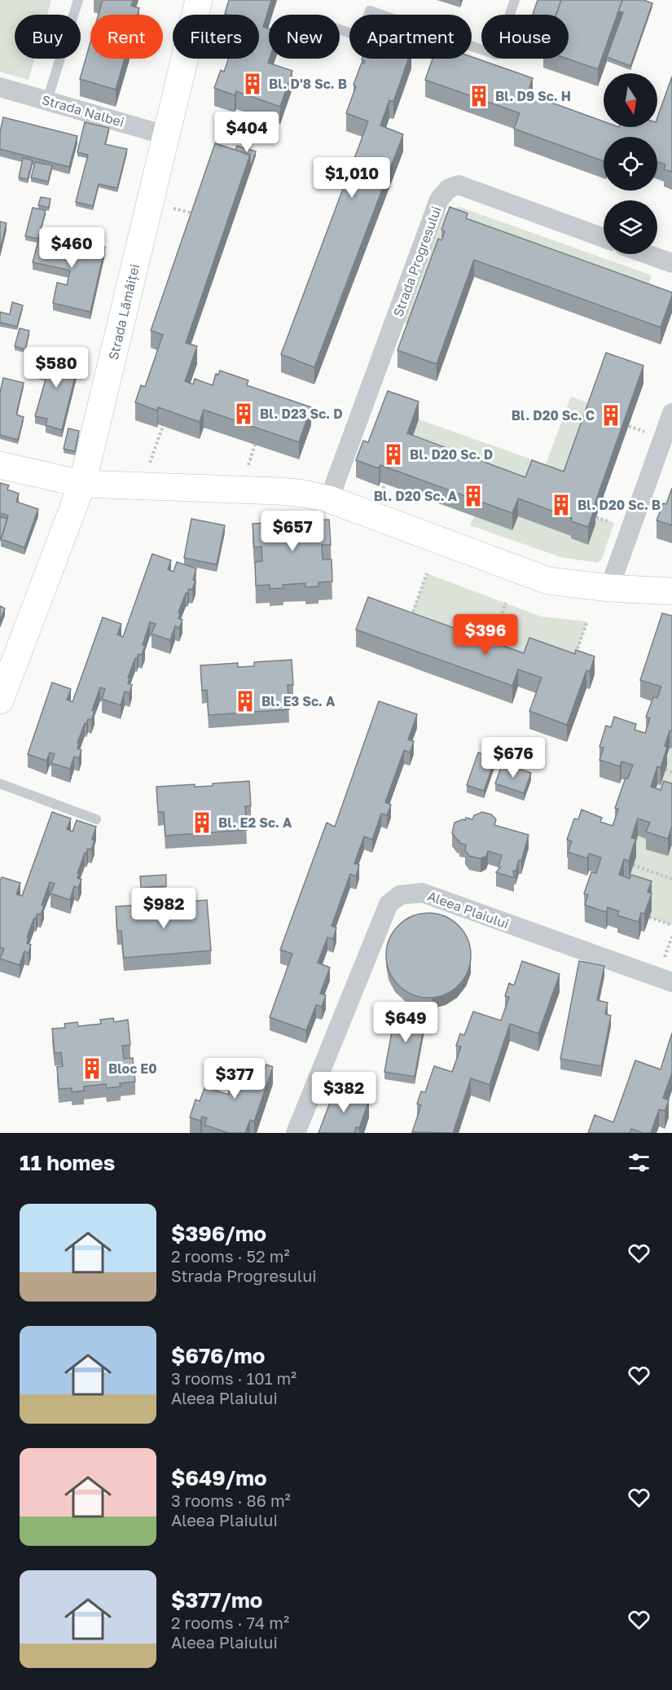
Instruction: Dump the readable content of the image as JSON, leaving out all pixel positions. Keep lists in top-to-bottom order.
{
  "streets": {
    "street": [
      "Strada Nalbei",
      "Strada Progresului",
      "Strada Lămâiței",
      "Aleea Plaiului"
    ]
  },
  "crossings": [
    ["Strada Nalbei", "Strada Lămâiței"]
  ],
  "places": {
    "building": [
      "Bl. D'8 Sc. B",
      "Bl. D9 Sc. H",
      "Bl. D23 Sc. D",
      "Bl. D20 Sc. C",
      "Bl. D20 Sc. D",
      "Bl. D20 Sc. A",
      "Bl. D20 Sc. B",
      "Bl. E3 Sc. A",
      "Bl. E2 Sc. A",
      "Bloc E0"
    ]
  },
  "north": "bottom",
  "page": {
    "chip": [
      "Buy",
      "Rent",
      "Filters",
      "New",
      "Apartment",
      "House"
    ],
    "price": [
      "$404",
      "$1,010",
      "$460",
      "$580",
      "$657",
      "$396",
      "$676",
      "$982",
      "$649",
      "$377",
      "$382"
    ],
    "heading": "11 homes",
    "list": [
      {
        "name": "$396/mo",
        "note": "2 rooms · 52 m² · Strada Progresului"
      },
      {
        "name": "$676/mo",
        "note": "3 rooms · 101 m² · Aleea Plaiului"
      },
      {
        "name": "$649/mo",
        "note": "3 rooms · 86 m² · Aleea Plaiului"
      },
      {
        "name": "$377/mo",
        "note": "2 rooms · 74 m² · Aleea Plaiului"
      }
    ]
  }
}
